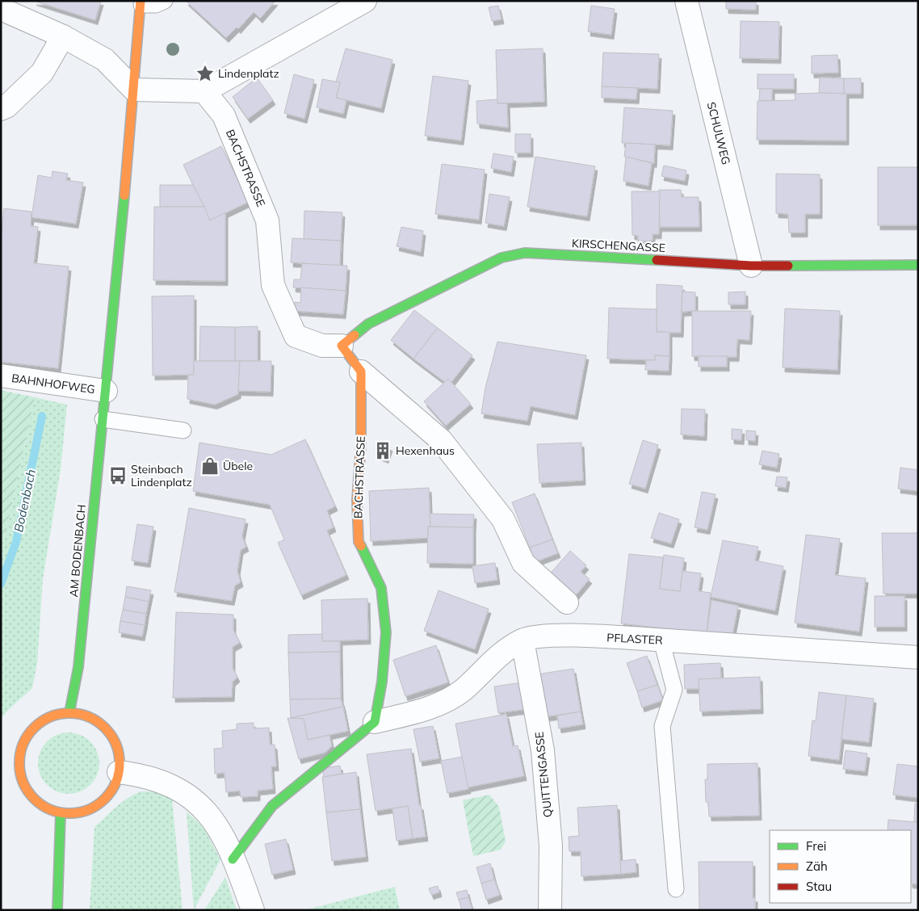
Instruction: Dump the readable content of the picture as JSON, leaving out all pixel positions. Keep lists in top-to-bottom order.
{
  "streets": {
    "street": [
      "SCHULWEG",
      "BACHSTRASSE",
      "KIRSCHENGASSE",
      "BAHNHOFWEG",
      "AM BODENBACH",
      "PFLASTER",
      "QUITTENGASSE"
    ]
  },
  "crossings": [
    ["SCHULWEG", "KIRSCHENGASSE"],
    ["BACHSTRASSE", "KIRSCHENGASSE"],
    ["BACHSTRASSE", "PFLASTER"],
    ["BAHNHOFWEG", "AM BODENBACH"],
    ["PFLASTER", "QUITTENGASSE"]
  ],
  "water": ["Bodenbach"],
  "places": {
    "place": ["Lindenplatz"],
    "building": ["Hexenhaus"],
    "shop": ["Übele"],
    "bus stop": ["Steinbach Lindenplatz"]
  },
  "legend": ["Frei", "Zäh", "Stau"]
}
